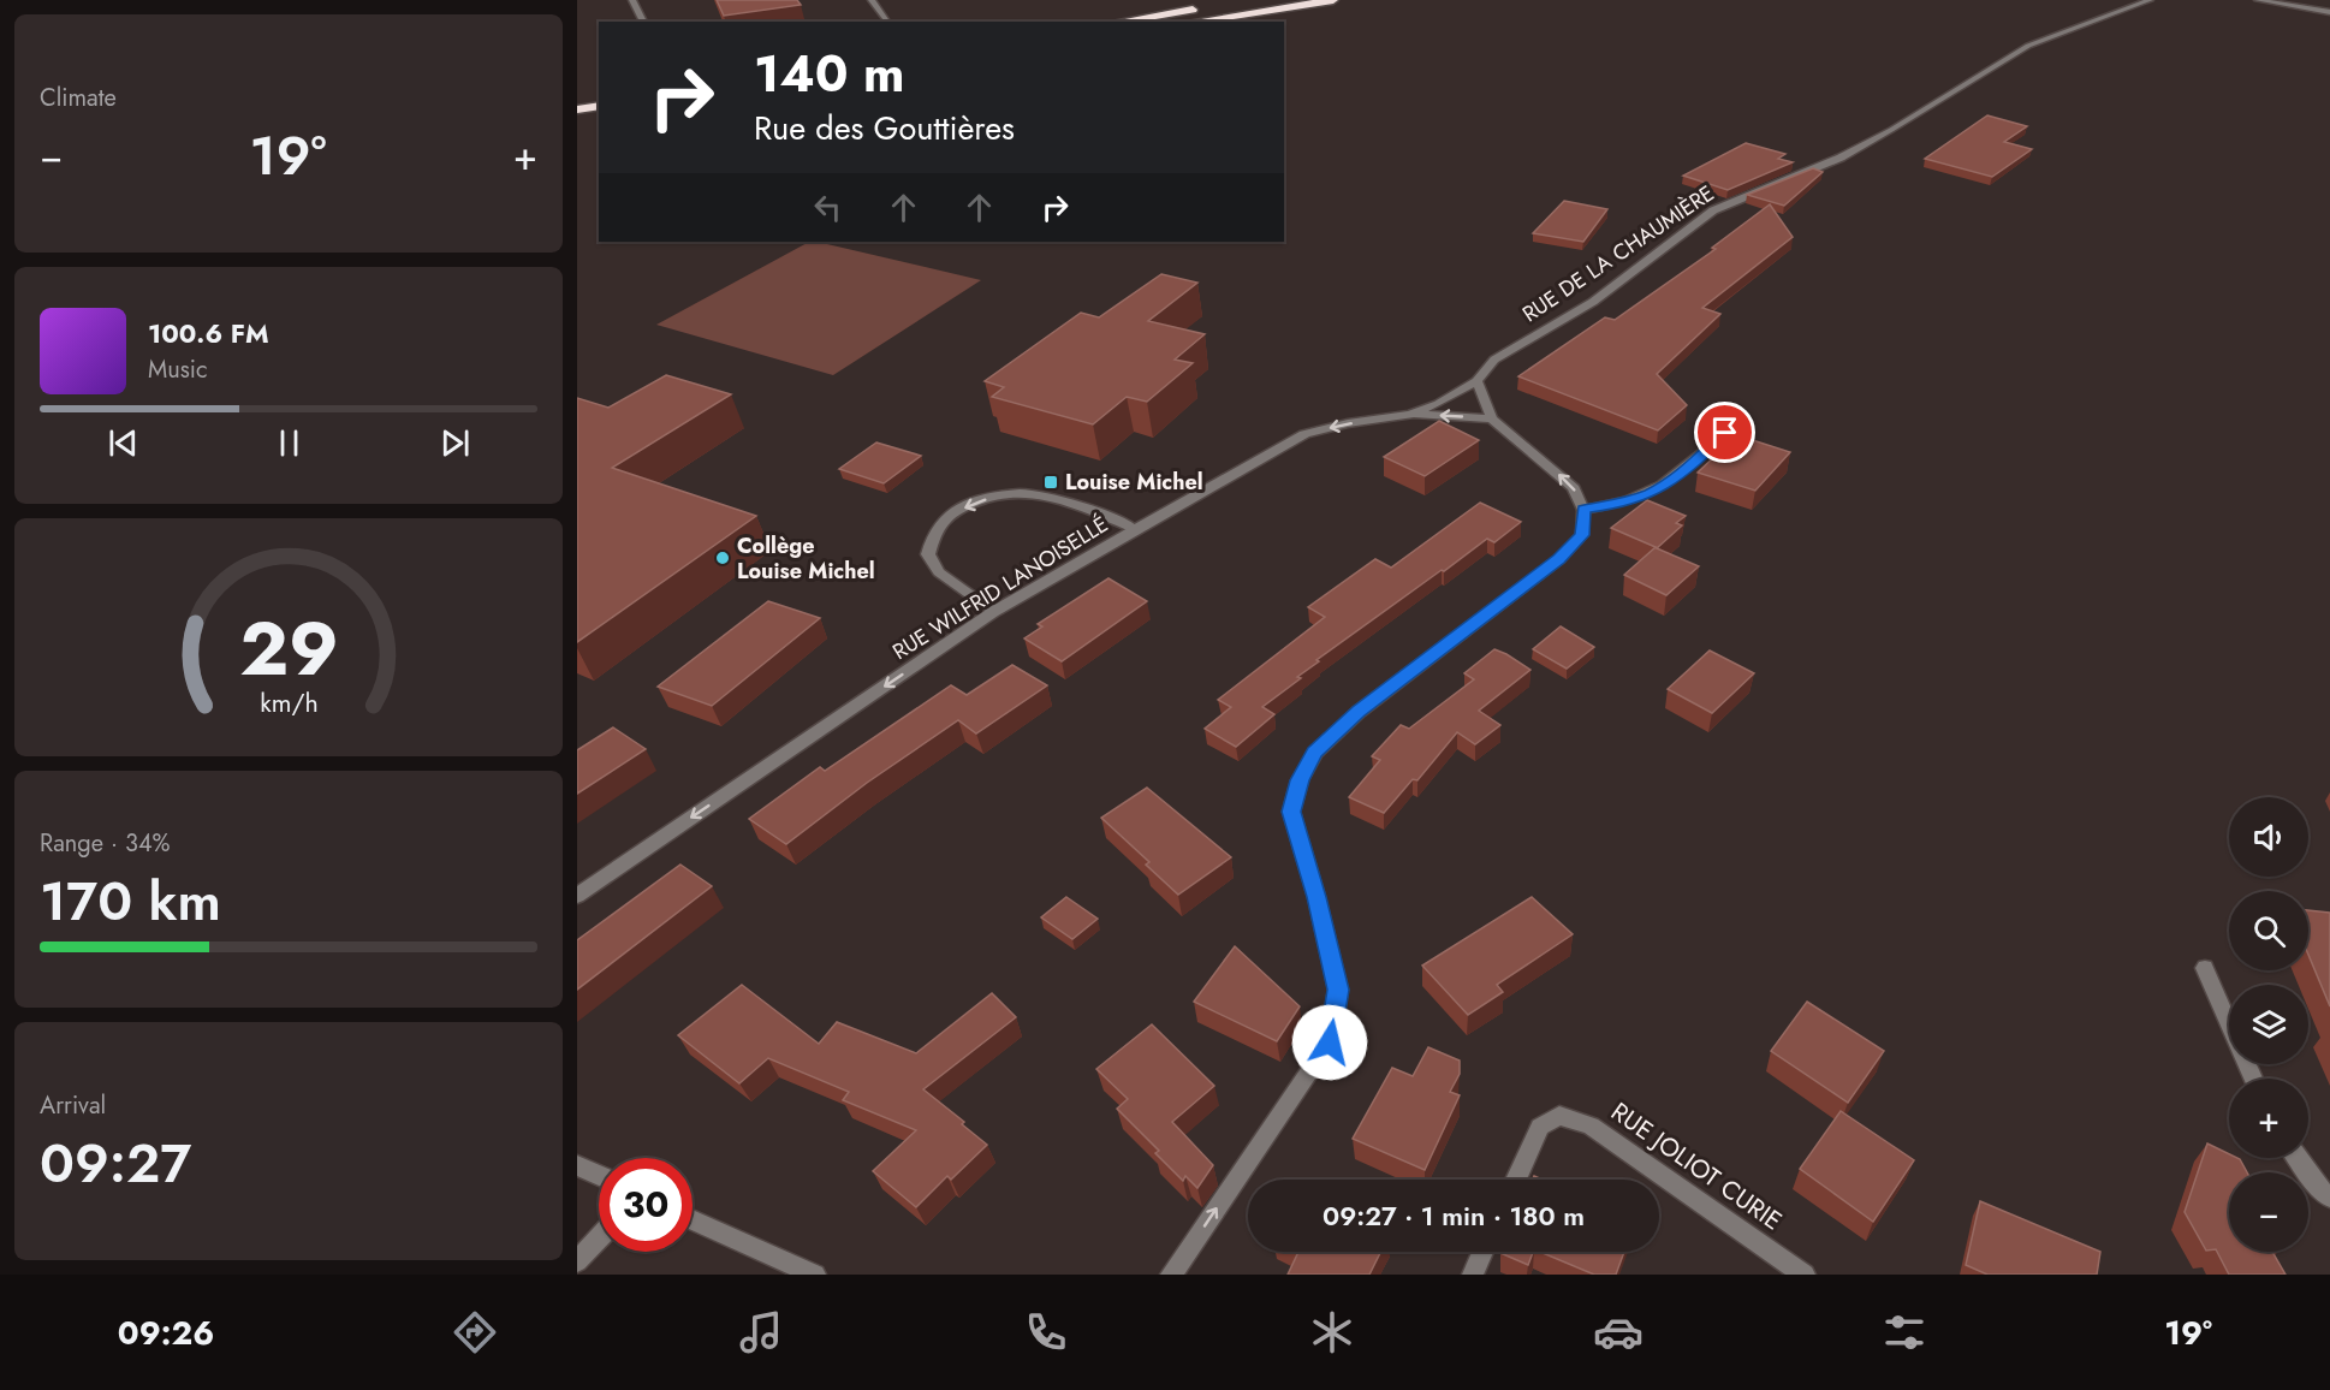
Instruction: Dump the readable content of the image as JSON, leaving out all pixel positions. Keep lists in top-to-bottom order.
{
  "streets": {
    "street": ["RUE DE LA CHAUMIÈRE", "RUE WILFRID LANOISELLÉ", "RUE JOLIOT CURIE"]
  },
  "crossings": [
    ["RUE DE LA CHAUMIÈRE", "RUE WILFRID LANOISELLÉ"]
  ],
  "one_way": ["RUE WILFRID LANOISELLÉ"],
  "places": {
    "transit": ["Louise Michel"],
    "other": ["Collège Louise Michel"]
  },
  "page": {
    "tile": [
      "Climate",
      ["Range · 34%", "170 km"],
      ["Arrival", "09:27"]
    ],
    "turn": ["140 m", "Rue des Gouttières"],
    "heat": ["−", "19°", "+"],
    "song": ["100.6 FM", "Music"],
    "map_buttons": ["+", "−"],
    "limit": "30",
    "trip": "09:27 · 1 min · 180 m",
    "tabs": ["09:26", "19°"],
    "gauge": ["29", "km/h"]
  }
}
